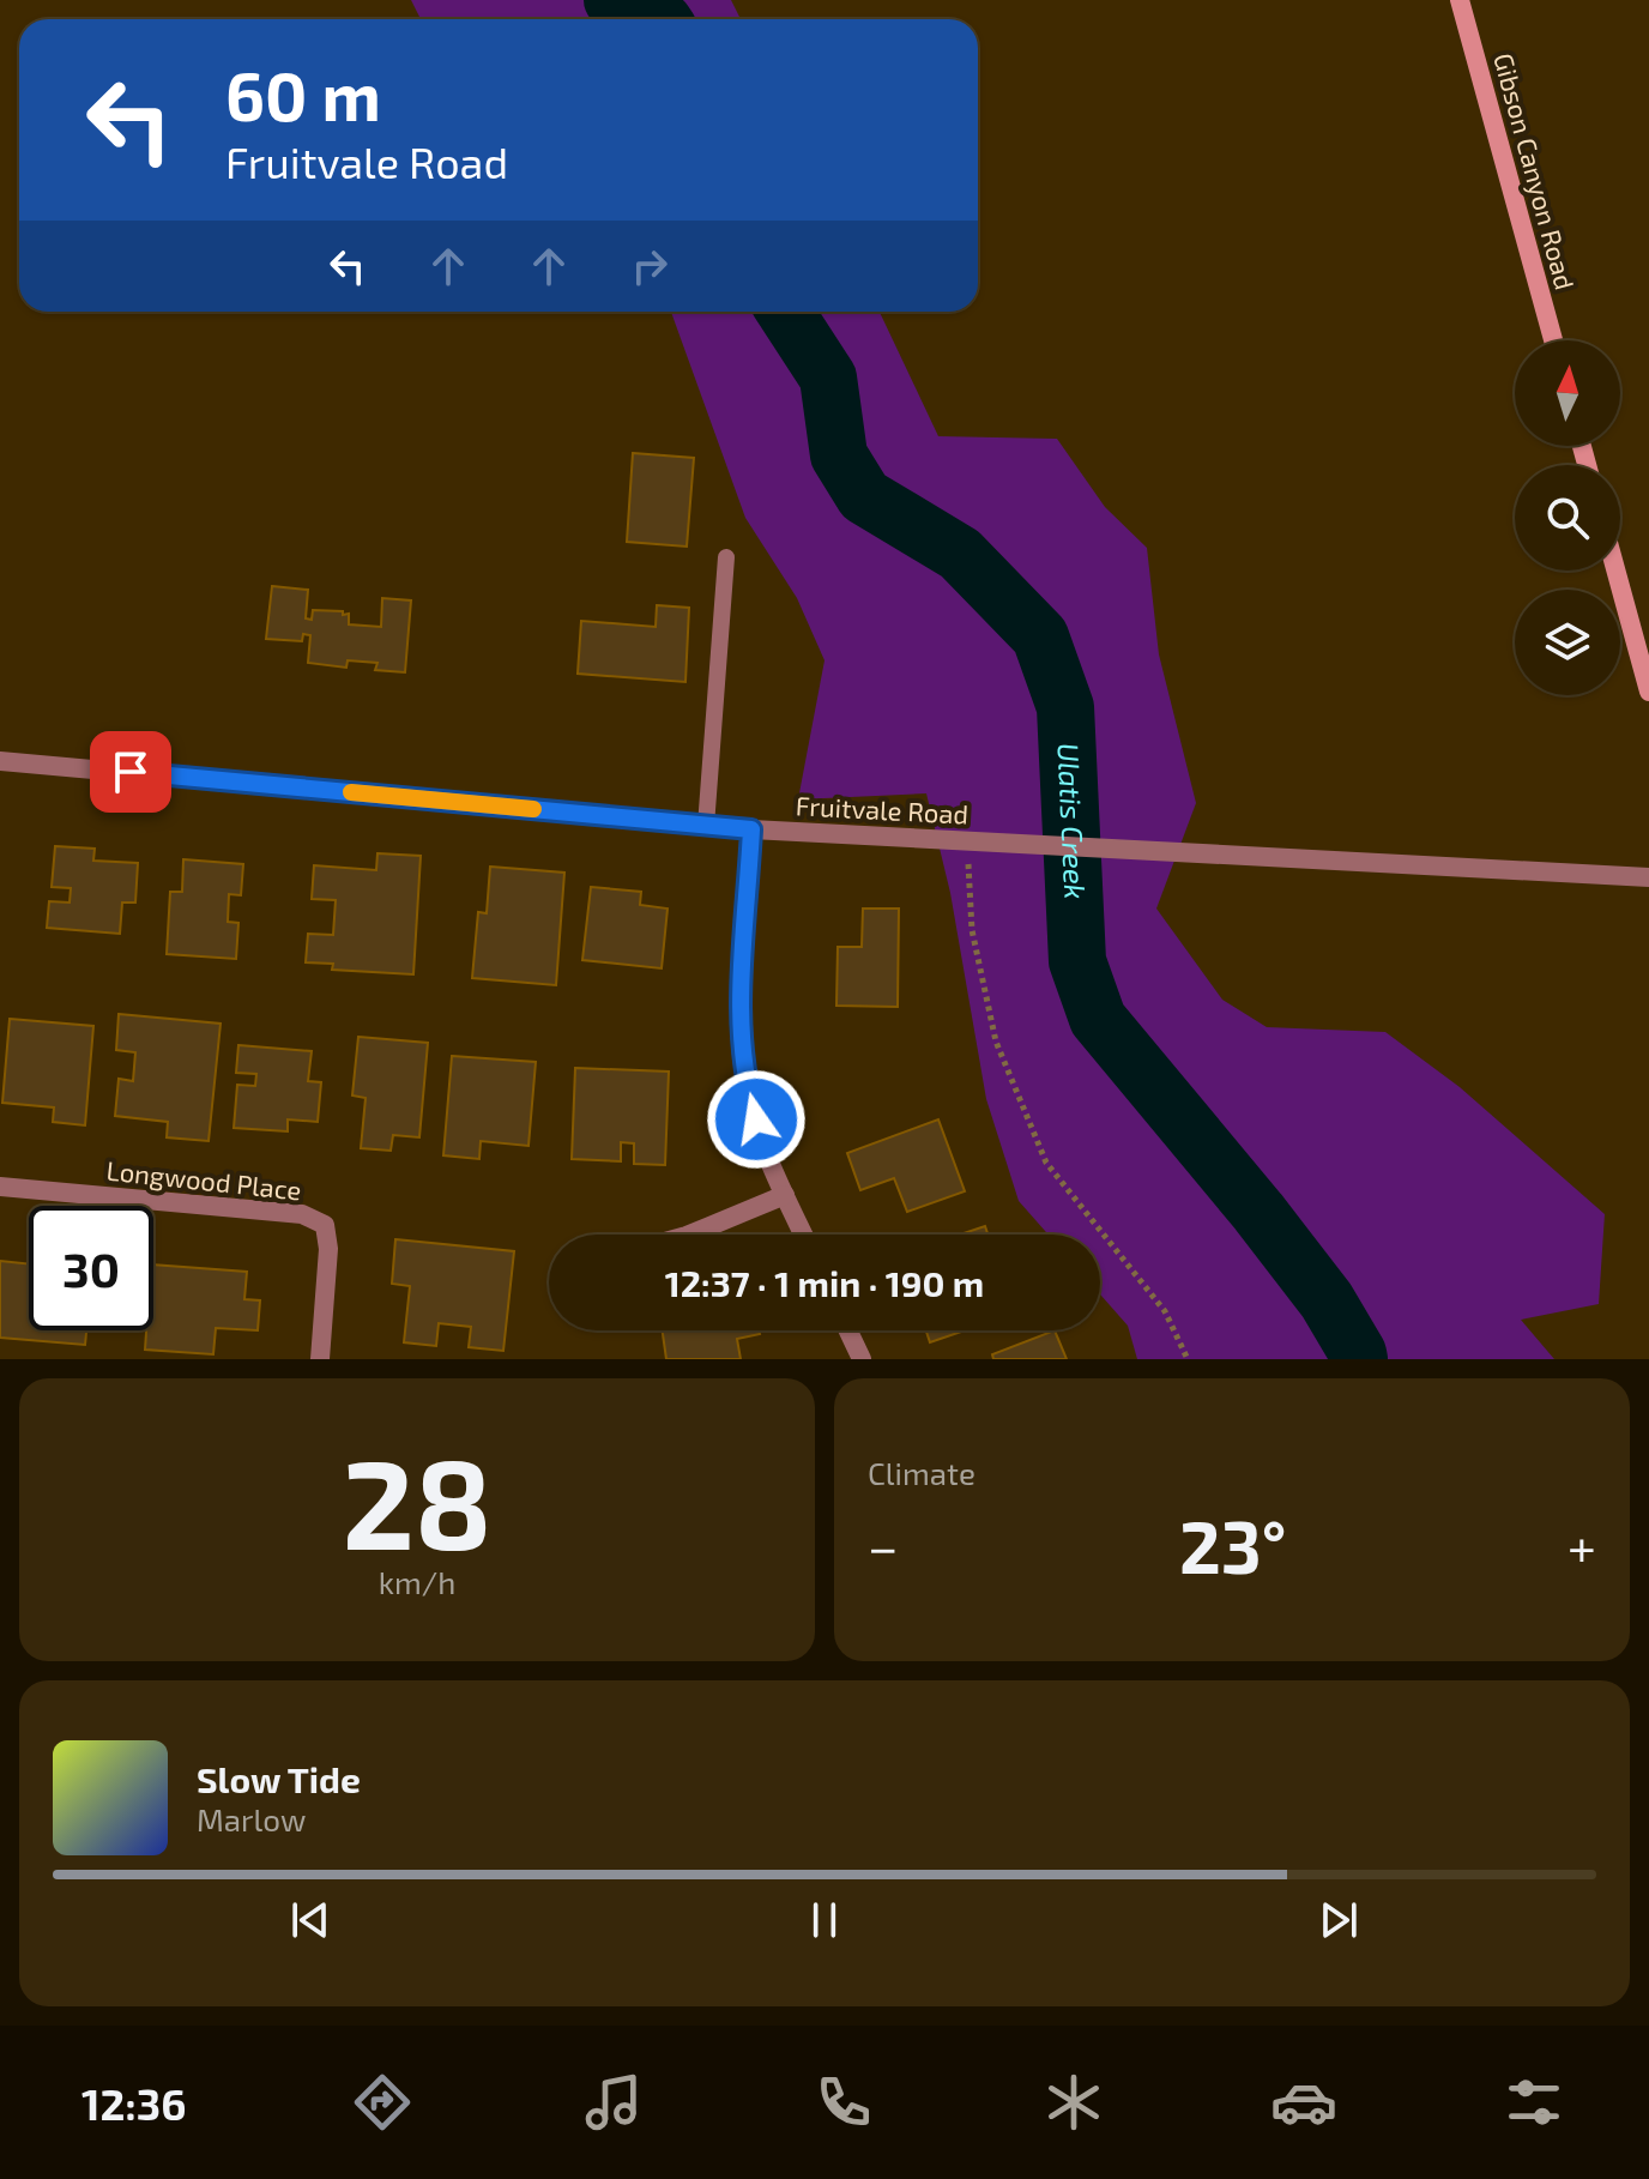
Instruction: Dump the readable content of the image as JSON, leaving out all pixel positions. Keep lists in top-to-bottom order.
{
  "streets": {
    "main road": ["Gibson Canyon Road"],
    "street": ["Fruitvale Road", "Longwood Place"]
  },
  "water": ["Ulatis Creek"],
  "north": "top",
  "page": {
    "turn": ["60 m", "Fruitvale Road"],
    "limit": "30",
    "trip": "12:37 · 1 min · 190 m",
    "tile": [
      ["28", "km/h"],
      "Climate"
    ],
    "heat": ["−", "23°", "+"],
    "song": ["Slow Tide", "Marlow"],
    "tabs": "12:36"
  }
}
